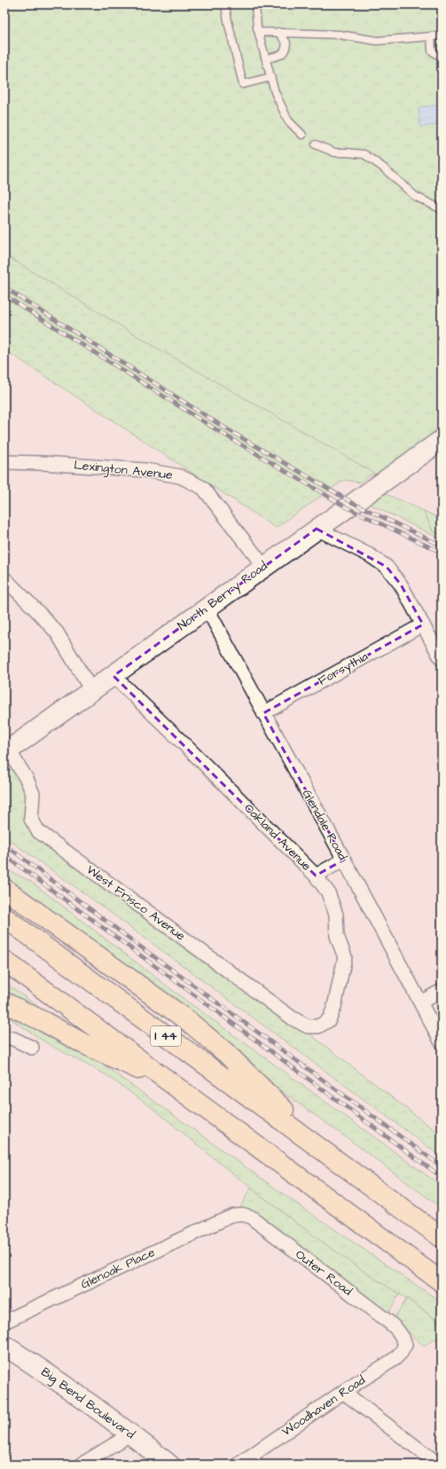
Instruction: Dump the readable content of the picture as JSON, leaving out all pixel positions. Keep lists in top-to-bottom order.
{
  "streets": {
    "highway": ["I 44"],
    "main road": ["North Berry Road", "Big Bend Boulevard"],
    "street": [
      "Lexington Avenue",
      "Forsythia",
      "Glendale Road",
      "Oakland Avenue",
      "West Frisco Avenue",
      "Glenoak Place",
      "Outer Road",
      "Woodhaven Road"
    ]
  },
  "crossings": [
    ["Lexington Avenue", "North Berry Road"],
    ["North Berry Road", "Glendale Road"],
    ["North Berry Road", "Oakland Avenue"],
    ["North Berry Road", "West Frisco Avenue"],
    ["Forsythia", "Glendale Road"],
    ["Oakland Avenue", "West Frisco Avenue"],
    ["Glenoak Place", "Outer Road"],
    ["Outer Road", "Woodhaven Road"]
  ]
}
